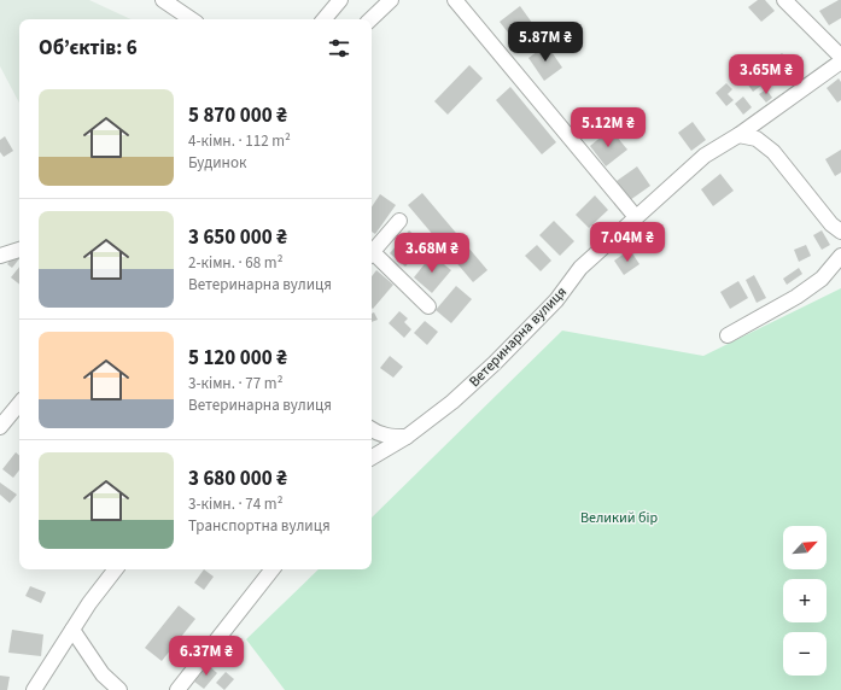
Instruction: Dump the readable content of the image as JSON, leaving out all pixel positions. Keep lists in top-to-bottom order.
{
  "streets": {
    "street": ["Ветеринарна вулиця"]
  },
  "parks": ["Великий бір"],
  "north": "top right",
  "page": {
    "heading": "Об’єктів: 6",
    "price": [
      "5.87M ₴",
      "3.65M ₴",
      "5.12M ₴",
      "7.04M ₴",
      "3.68M ₴",
      "6.37M ₴"
    ],
    "list": [
      {
        "name": "5 870 000 ₴",
        "note": "4-кімн. · 112 m² · Будинок"
      },
      {
        "name": "3 650 000 ₴",
        "note": "2-кімн. · 68 m² · Ветеринарна вулиця"
      },
      {
        "name": "5 120 000 ₴",
        "note": "3-кімн. · 77 m² · Ветеринарна вулиця"
      },
      {
        "name": "3 680 000 ₴",
        "note": "3-кімн. · 74 m² · Транспортна вулиця"
      }
    ],
    "map_buttons": ["+", "−"]
  }
}
